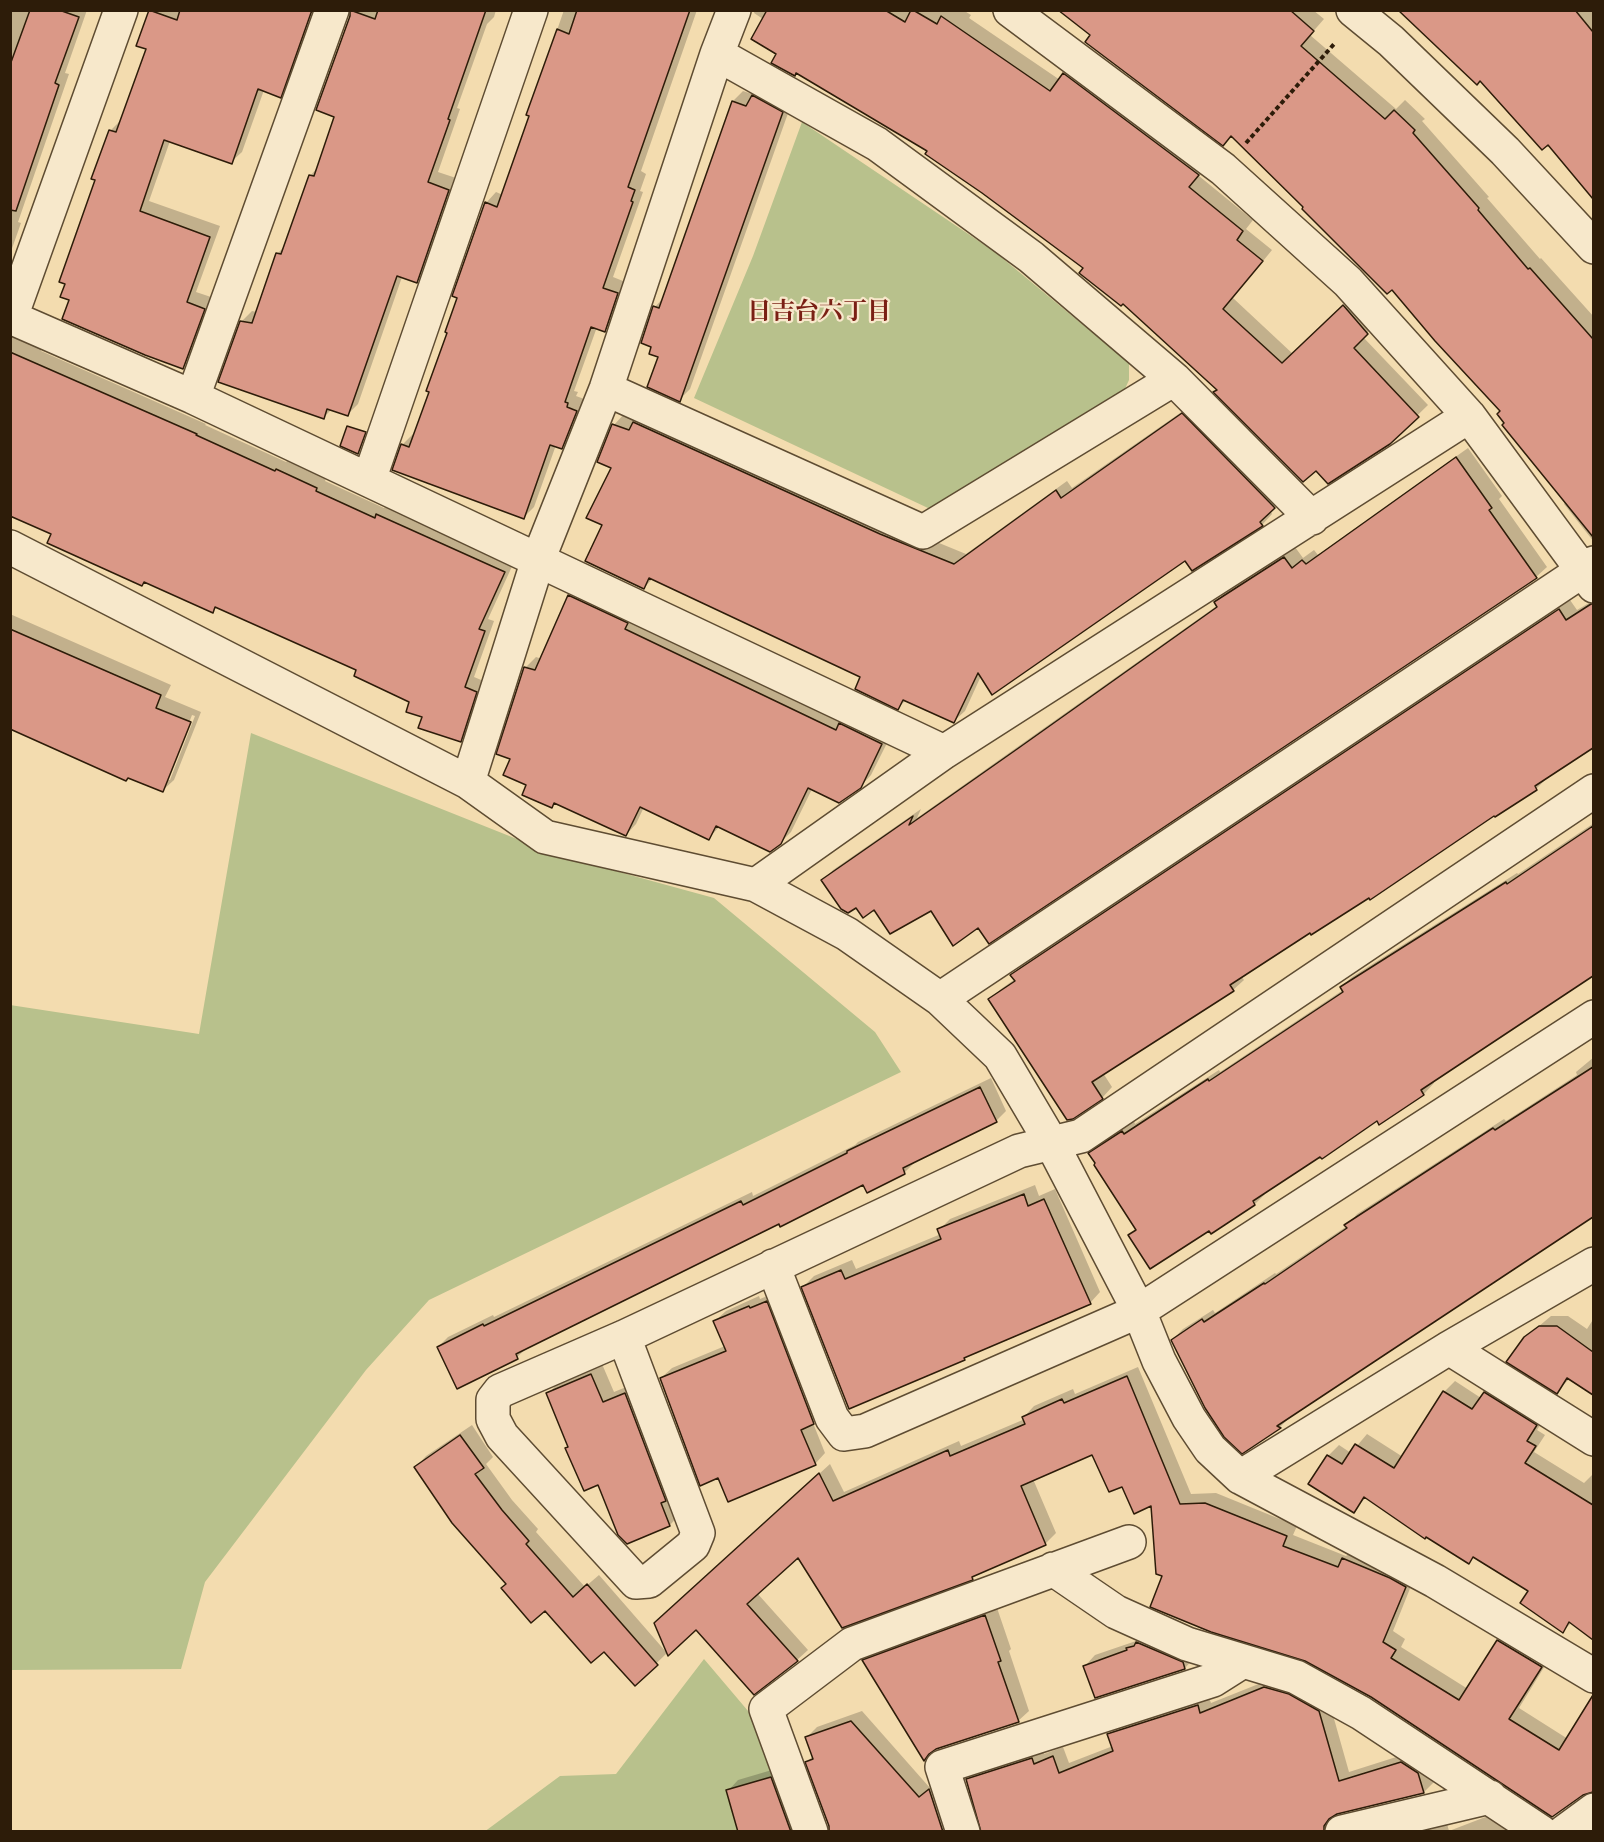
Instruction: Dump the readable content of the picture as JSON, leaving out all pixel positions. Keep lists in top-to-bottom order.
{
  "districts": ["日吉台六丁目"]
}
